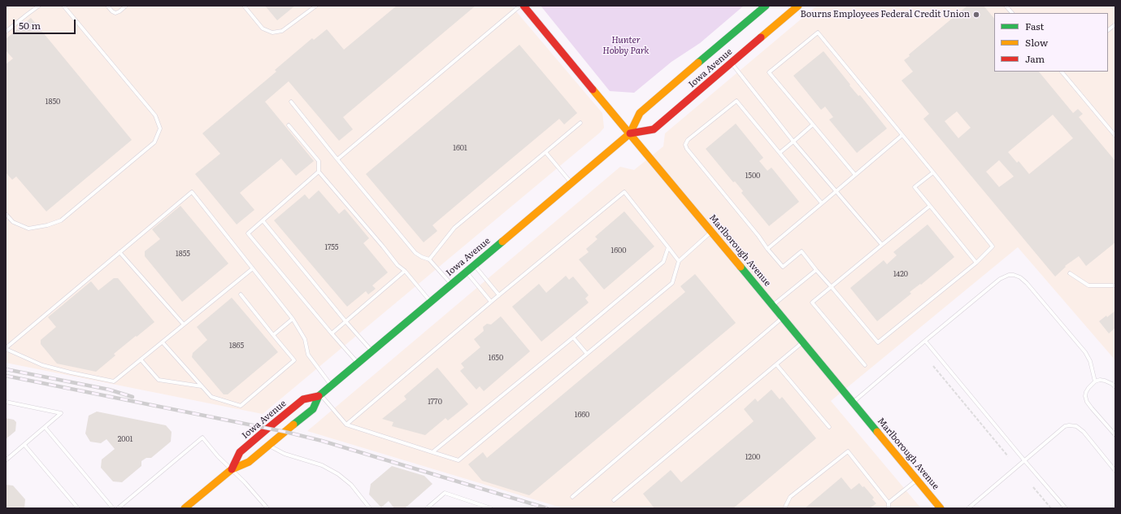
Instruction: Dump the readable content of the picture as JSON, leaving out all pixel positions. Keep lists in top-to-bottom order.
{
  "streets": {
    "main road": ["Iowa Avenue", "Marlborough Avenue"]
  },
  "crossings": [
    ["Iowa Avenue", "Marlborough Avenue"]
  ],
  "parks": ["Hunter Hobby Park"],
  "places": ["Bourns Employees Federal Credit Union"],
  "house_numbers": [
    "1850",
    "1601",
    "1500",
    "1755",
    "1600",
    "1855",
    "1420",
    "1865",
    "1650",
    "1770",
    "1660",
    "2001",
    "1200"
  ],
  "legend": ["Fast", "Slow", "Jam"],
  "scale_bar": "50 m"
}
